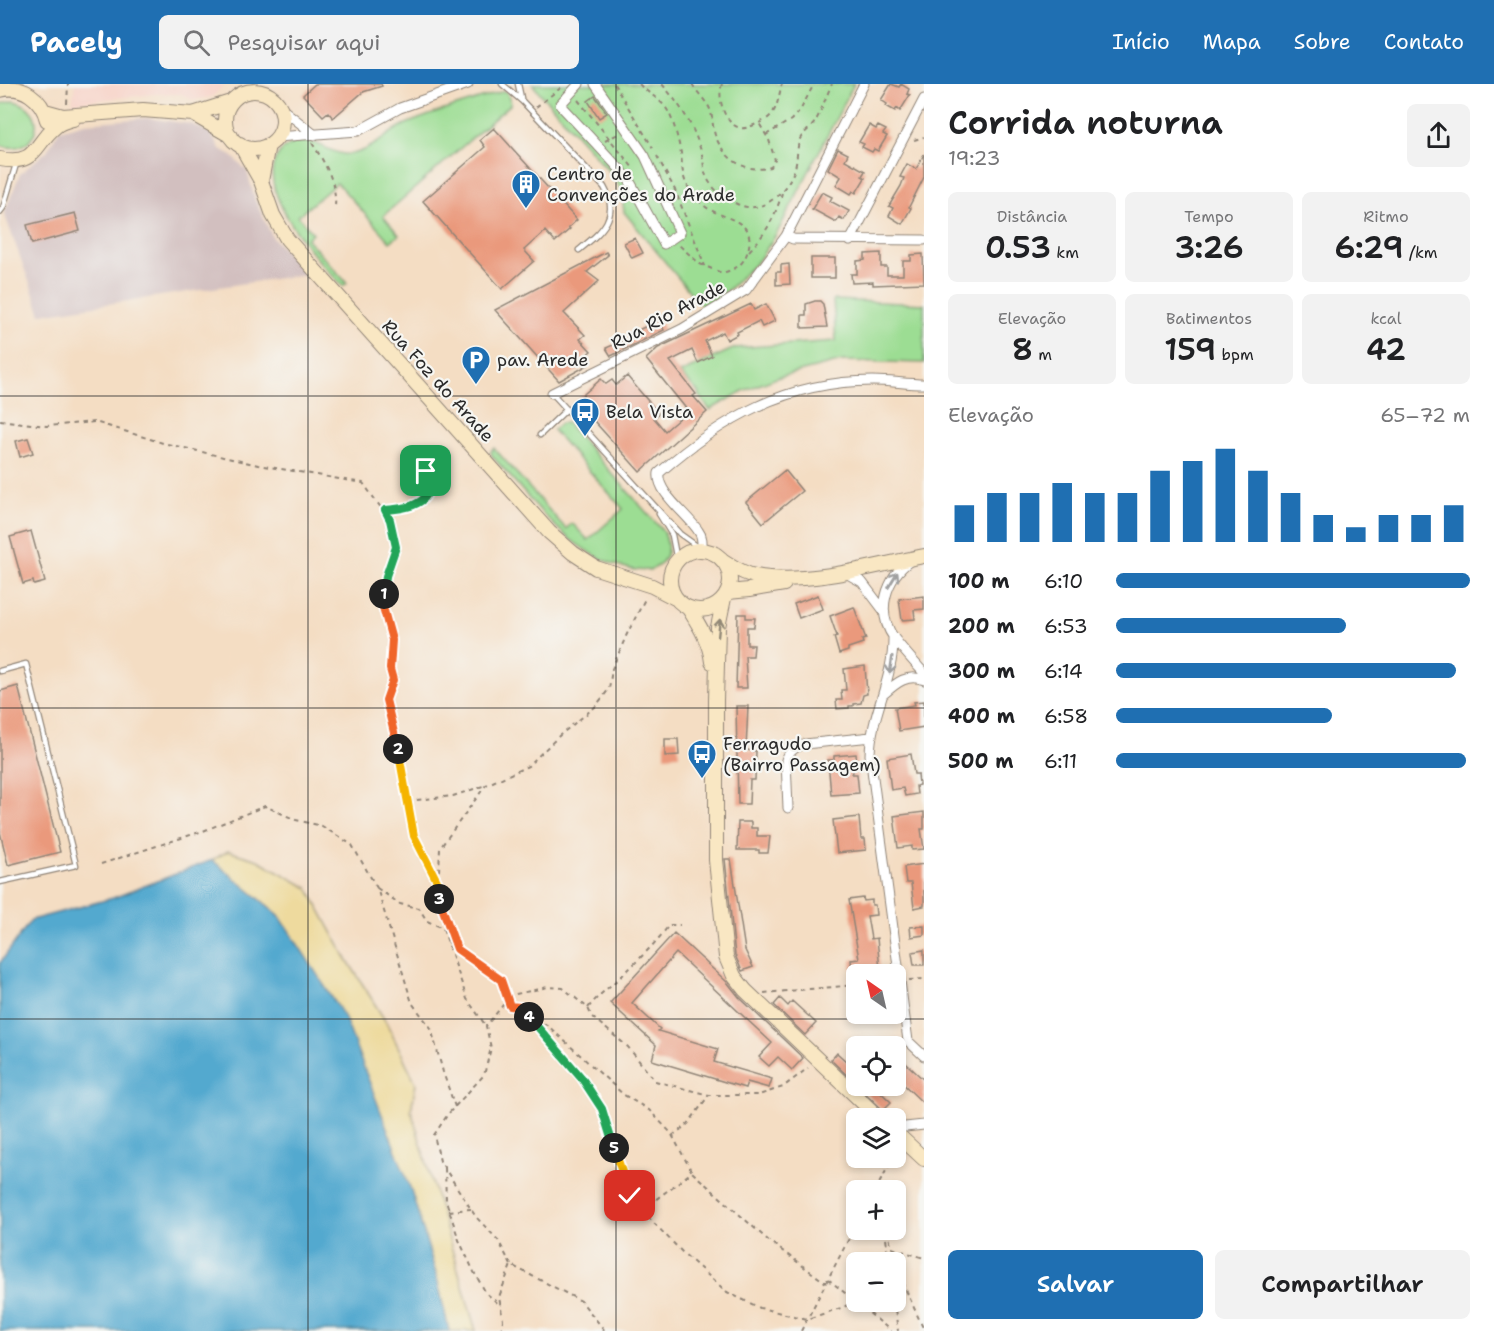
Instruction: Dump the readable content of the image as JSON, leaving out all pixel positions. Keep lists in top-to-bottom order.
{
  "streets": {
    "street": ["Rua Rio Arade", "Rua Foz do Arade"]
  },
  "places": {
    "building": ["Centro de Convenções do Arade"],
    "parking": ["pav. Arede"],
    "bus stop": ["Bela Vista", "Ferragudo (Bairro Passagem)"]
  },
  "north": "top left",
  "page": {
    "header": "Pacely",
    "search": "Pesquisar aqui",
    "nav": [
      "Início",
      "Mapa",
      "Sobre",
      "Contato"
    ],
    "heading": ["Corrida noturna", "19:23"],
    "stats": [
      ["Distância", "0.53 km"],
      ["Tempo", "3:26"],
      ["Ritmo", "6:29 /km"],
      ["Elevação", "8 m"],
      ["Batimentos", "159 bpm"],
      ["kcal", "42"]
    ],
    "chart": ["Elevação", "65–72 m"],
    "list": [
      {
        "name": "100 m",
        "note": "6:10"
      },
      {
        "name": "200 m",
        "note": "6:53"
      },
      {
        "name": "300 m",
        "note": "6:14"
      },
      {
        "name": "400 m",
        "note": "6:58"
      },
      {
        "name": "500 m",
        "note": "6:11"
      }
    ],
    "pins": [
      "1",
      "2",
      "3",
      "4",
      "5"
    ],
    "map_buttons": ["+", "−"],
    "buttons": ["Salvar", "Compartilhar"]
  }
}
